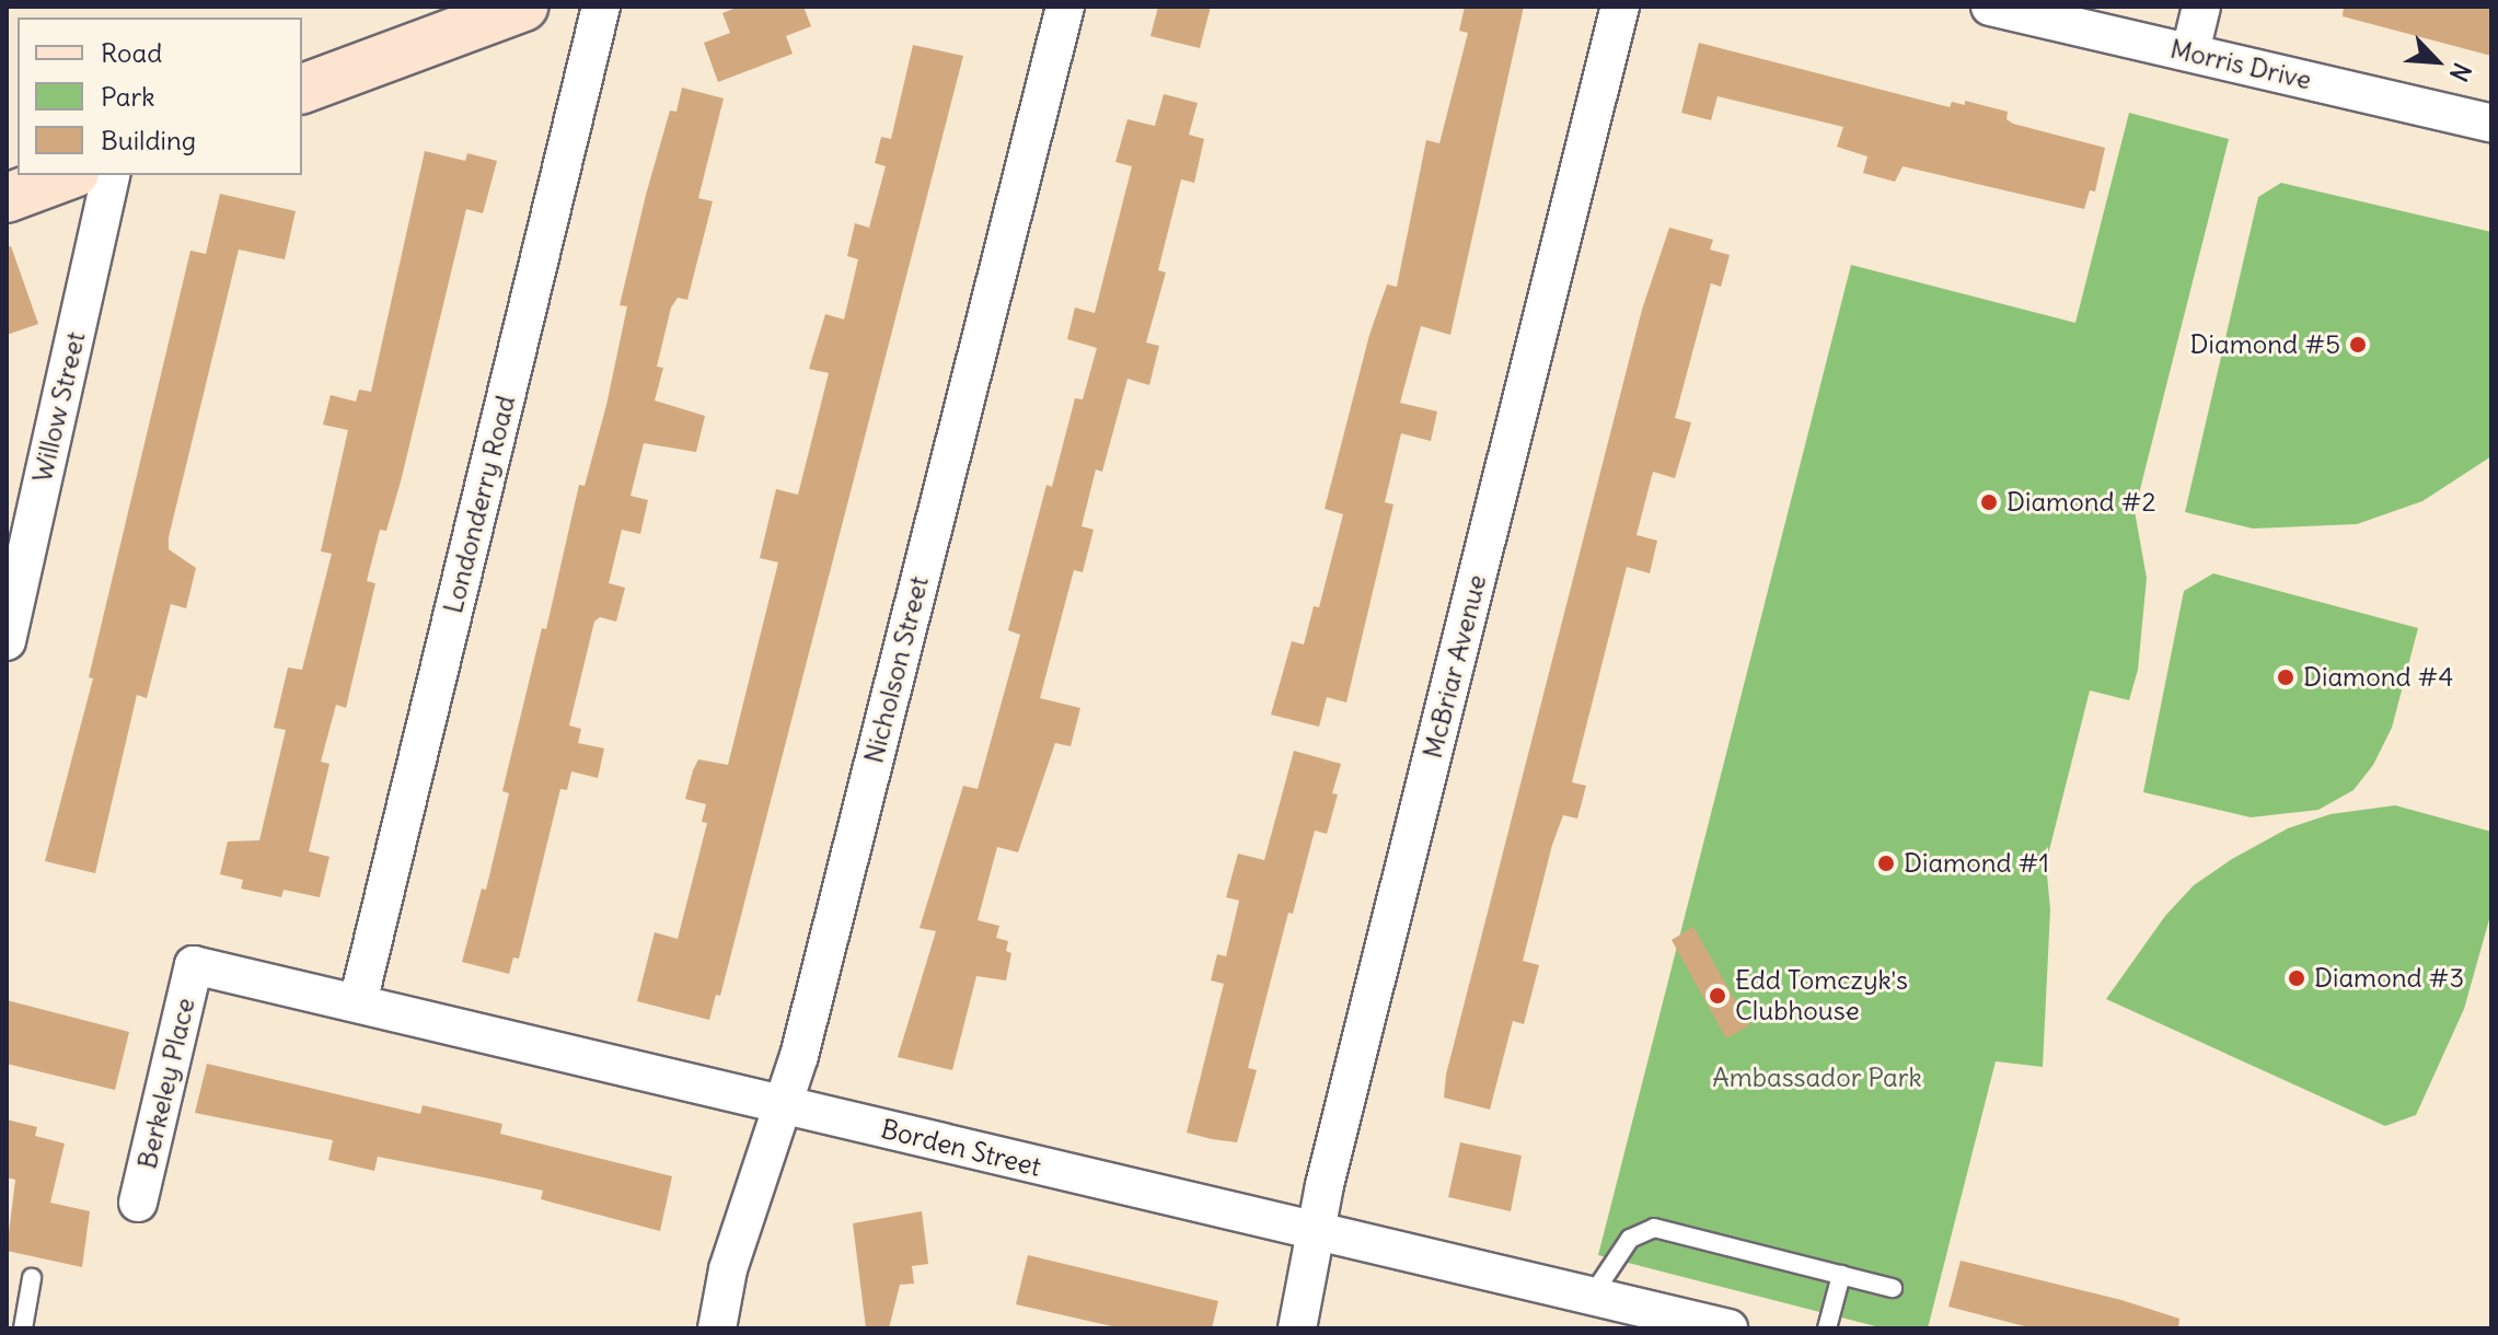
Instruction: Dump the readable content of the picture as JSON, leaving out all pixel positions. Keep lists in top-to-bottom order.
{
  "streets": {
    "street": [
      "Morris Drive",
      "Willow Street",
      "Londonderry Road",
      "McBriar Avenue",
      "Nicholson Street",
      "Berkeley Place",
      "Borden Street"
    ]
  },
  "crossings": [
    ["Londonderry Road", "Borden Street"],
    ["McBriar Avenue", "Borden Street"],
    ["Nicholson Street", "Borden Street"],
    ["Berkeley Place", "Borden Street"]
  ],
  "parks": ["Ambassador Park"],
  "places": [
    "Diamond #5",
    "Diamond #2",
    "Diamond #4",
    "Diamond #1",
    "Diamond #3",
    "Edd Tomczyk's Clubhouse"
  ],
  "legend": ["Road", "Park", "Building"],
  "north": "bottom right"
}
